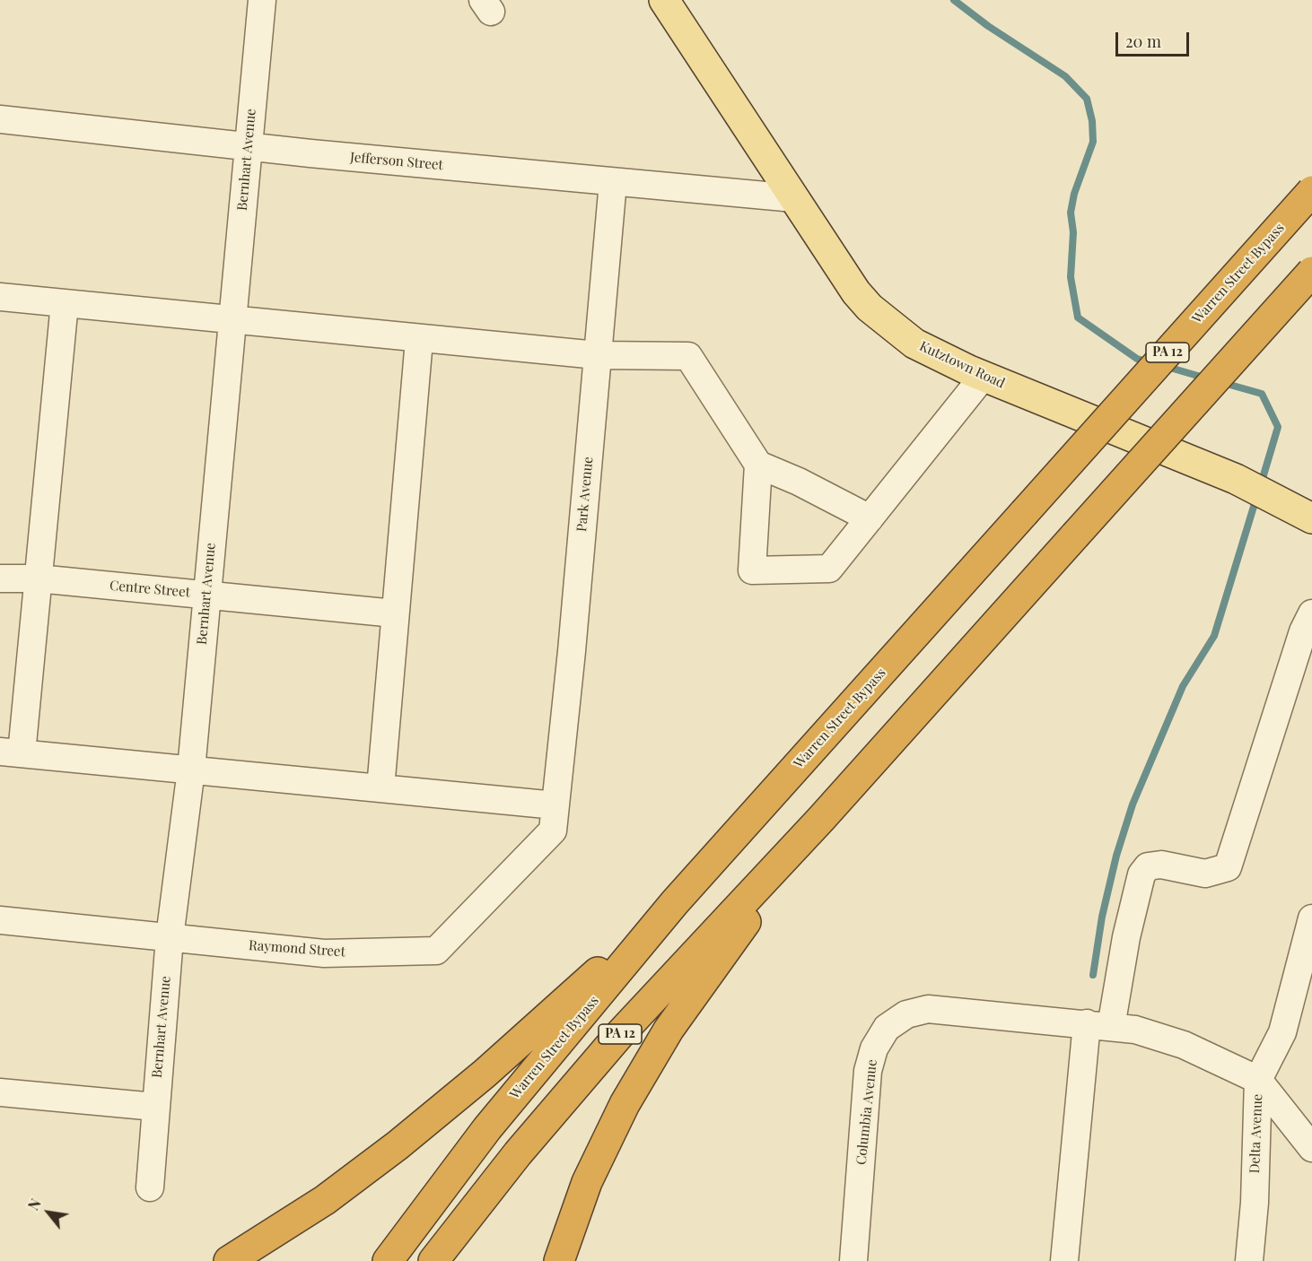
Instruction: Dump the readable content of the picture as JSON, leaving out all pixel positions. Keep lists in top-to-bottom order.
{
  "streets": {
    "highway": ["Warren Street Bypass", "PA 12"],
    "main road": ["Kutztown Road"],
    "street": [
      "Bernhart Avenue",
      "Jefferson Street",
      "Park Avenue",
      "Centre Street",
      "Raymond Street",
      "Columbia Avenue",
      "Delta Avenue"
    ]
  },
  "crossings": [
    ["Bernhart Avenue", "Jefferson Street"],
    ["Bernhart Avenue", "Centre Street"],
    ["Bernhart Avenue", "Raymond Street"],
    ["Jefferson Street", "Kutztown Road"],
    ["Jefferson Street", "Park Avenue"],
    ["Park Avenue", "Raymond Street"],
    ["Columbia Avenue", "Delta Avenue"]
  ],
  "scale_bar": "20 m",
  "north": "top left"
}
